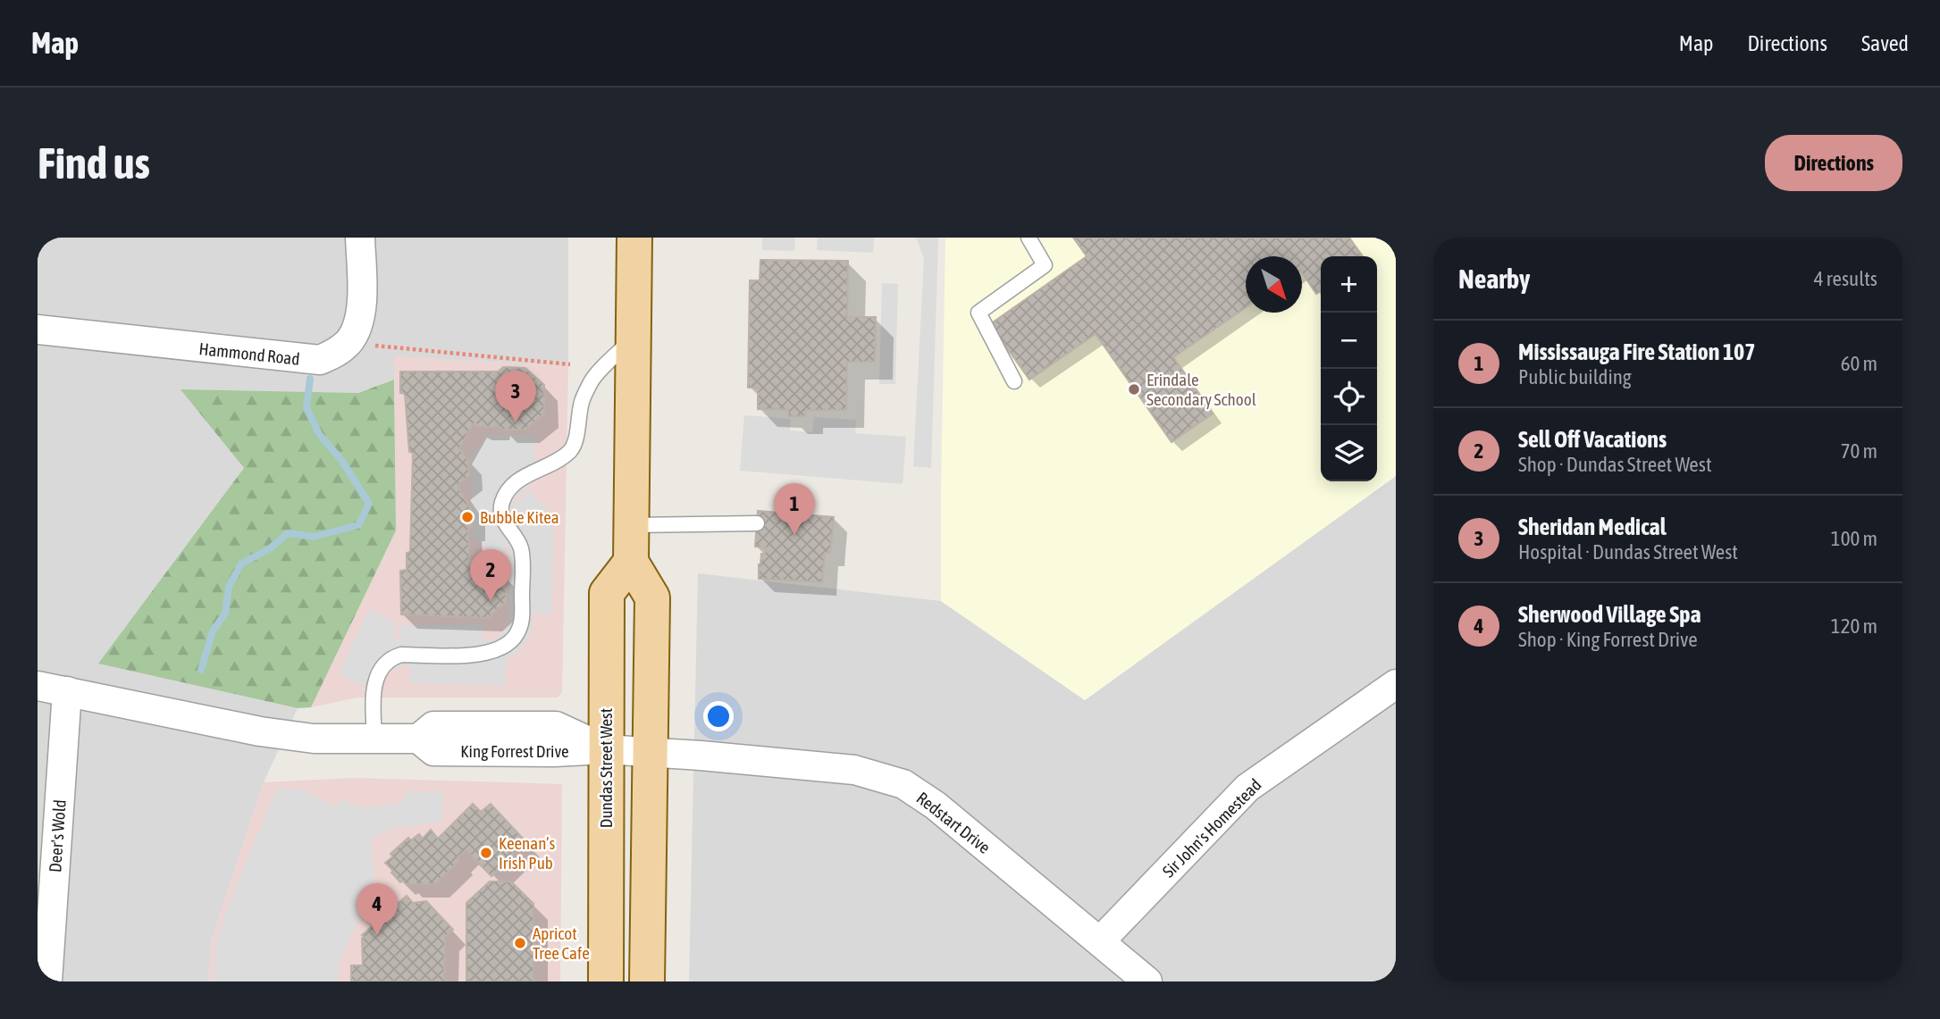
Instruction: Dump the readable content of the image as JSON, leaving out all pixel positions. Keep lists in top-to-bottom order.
{
  "streets": {
    "main road": ["Dundas Street West"],
    "street": [
      "Hammond Road",
      "King Forrest Drive",
      "Redstart Drive",
      "Sir John's Homestead",
      "Deer's Wold"
    ]
  },
  "crossings": [
    ["King Forrest Drive", "Dundas Street West"],
    ["King Forrest Drive", "Redstart Drive"],
    ["King Forrest Drive", "Deer's Wold"],
    ["Dundas Street West", "Redstart Drive"],
    ["Redstart Drive", "Sir John's Homestead"]
  ],
  "places": [
    "Erindale Secondary School",
    "Bubble Kitea",
    "Keenan’s Irish Pub",
    "Apricot Tree Cafe"
  ],
  "north": "bottom right",
  "page": {
    "header": "Map",
    "nav": ["Map", "Directions", "Saved"],
    "buttons": "Directions",
    "title": "Find us",
    "heading": ["Nearby", "4 results"],
    "map_buttons": ["+", "−"],
    "list": [
      {
        "mark": "1",
        "name": "Mississauga Fire Station 107",
        "note": "Public building",
        "value": "60 m"
      },
      {
        "mark": "2",
        "name": "Sell Off Vacations",
        "note": "Shop · Dundas Street West",
        "value": "70 m"
      },
      {
        "mark": "3",
        "name": "Sheridan Medical",
        "note": "Hospital · Dundas Street West",
        "value": "100 m"
      },
      {
        "mark": "4",
        "name": "Sherwood Village Spa",
        "note": "Shop · King Forrest Drive",
        "value": "120 m"
      }
    ],
    "pins": [
      "3",
      "1",
      "2",
      "4"
    ]
  }
}
